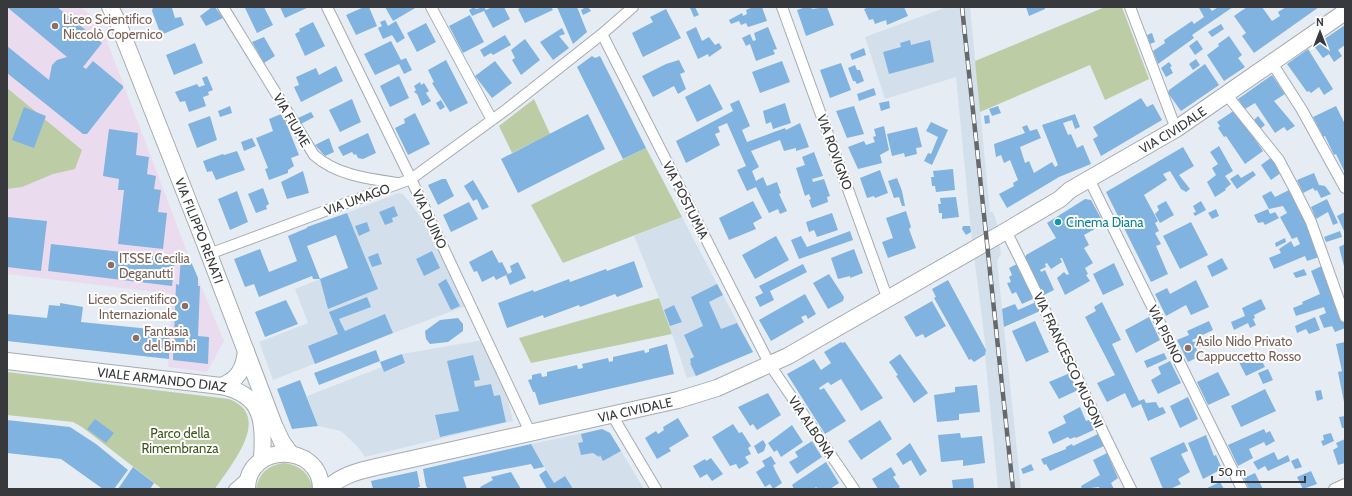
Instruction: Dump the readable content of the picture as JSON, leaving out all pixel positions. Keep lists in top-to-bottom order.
{
  "streets": {
    "main road": ["VIA CIVIDALE", "VIA FILIPPO RENATI", "VIALE ARMANDO DIAZ"],
    "street": [
      "VIA FIUME",
      "VIA ROVIGNO",
      "VIA UMAGO",
      "VIA POSTUMIA",
      "VIA DUINO",
      "VIA PISINO",
      "VIA FRANCESCO MUSONI",
      "VIA ALBONA"
    ]
  },
  "crossings": [
    ["VIA FIUME", "VIA UMAGO"],
    ["VIA CIVIDALE", "VIA ROVIGNO"],
    ["VIA CIVIDALE", "VIA POSTUMIA"],
    ["VIA CIVIDALE", "VIA DUINO"],
    ["VIA CIVIDALE", "VIA PISINO"],
    ["VIA CIVIDALE", "VIA FRANCESCO MUSONI"],
    ["VIA CIVIDALE", "VIA ALBONA"],
    ["VIA UMAGO", "VIA POSTUMIA"],
    ["VIA UMAGO", "VIA DUINO"],
    ["VIA UMAGO", "VIA FILIPPO RENATI"],
    ["VIA POSTUMIA", "VIA ALBONA"]
  ],
  "parks": ["Parco della Rimembranza"],
  "places": [
    "Liceo Scientifico Niccolò Copernico",
    "Cinema Diana",
    "ITSSE Cecilia Deganutti",
    "Liceo Scientifico Internazionale",
    "Fantasia del Bimbi",
    "Asilo Nido Privato Cappuccetto Rosso"
  ],
  "scale_bar": "50 m",
  "north": "top"
}
